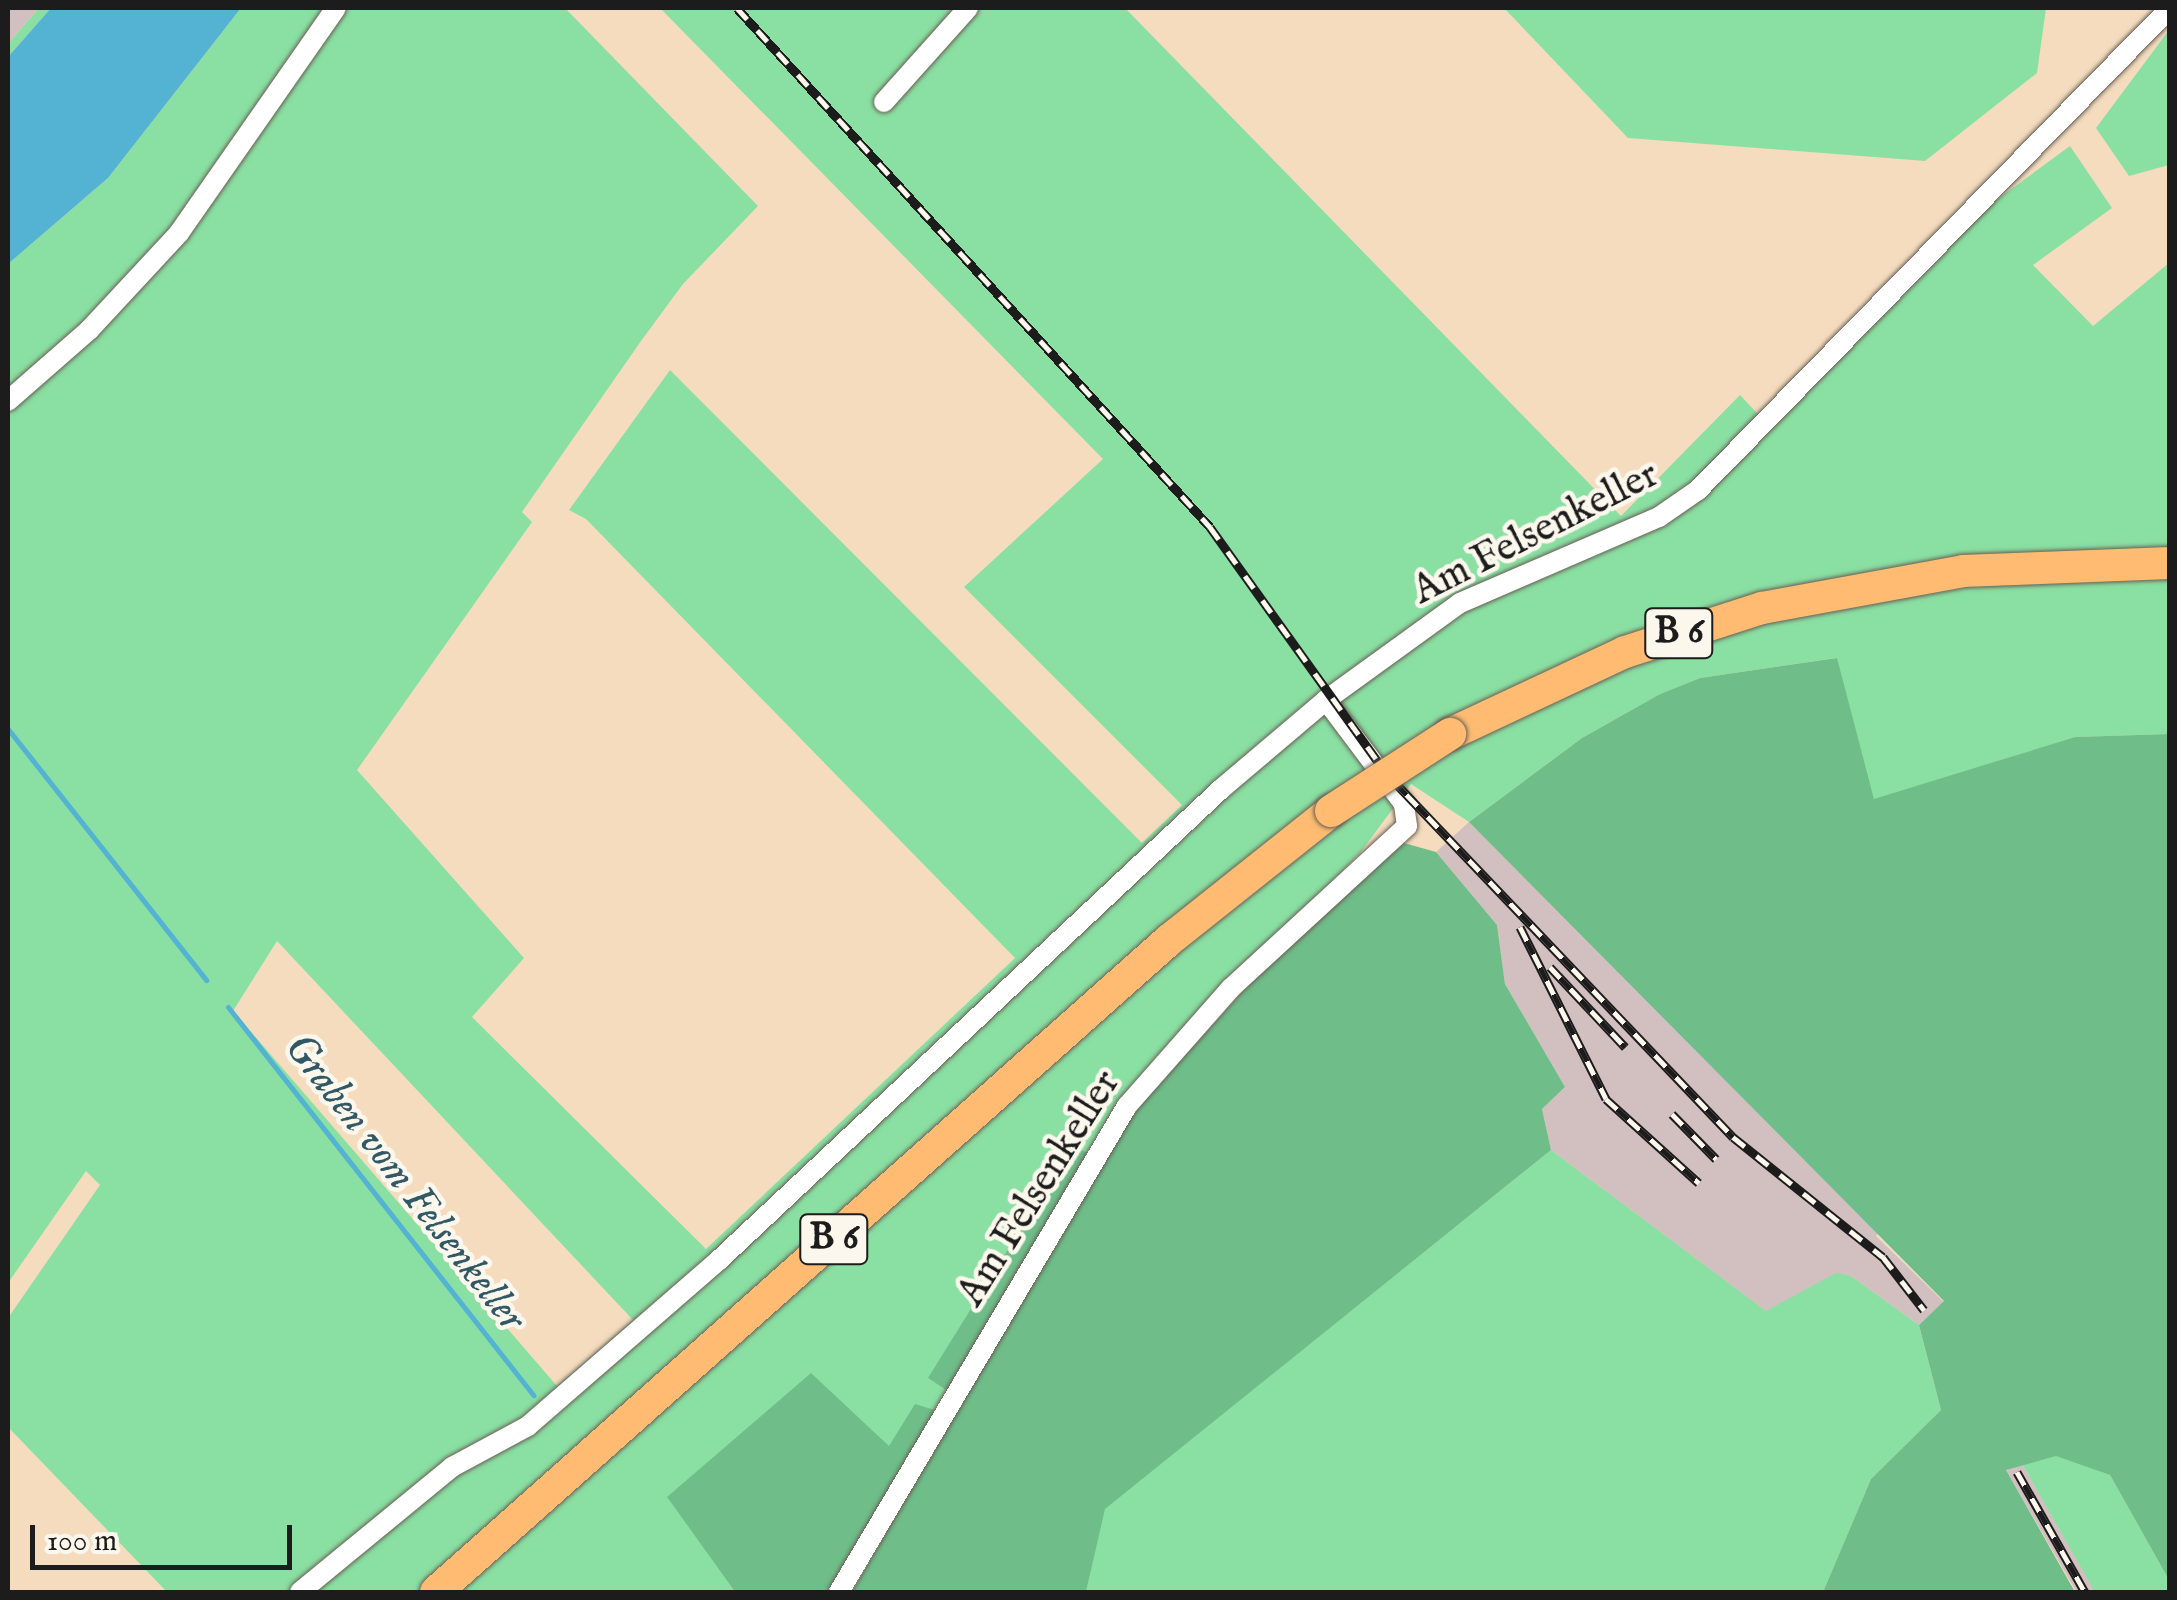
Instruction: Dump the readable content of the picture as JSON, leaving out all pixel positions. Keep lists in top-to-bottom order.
{
  "streets": {
    "main road": ["B 6"],
    "street": ["Am Felsenkeller"]
  },
  "water": ["Graben vom Felsenkeller"],
  "scale_bar": "100 m"
}
